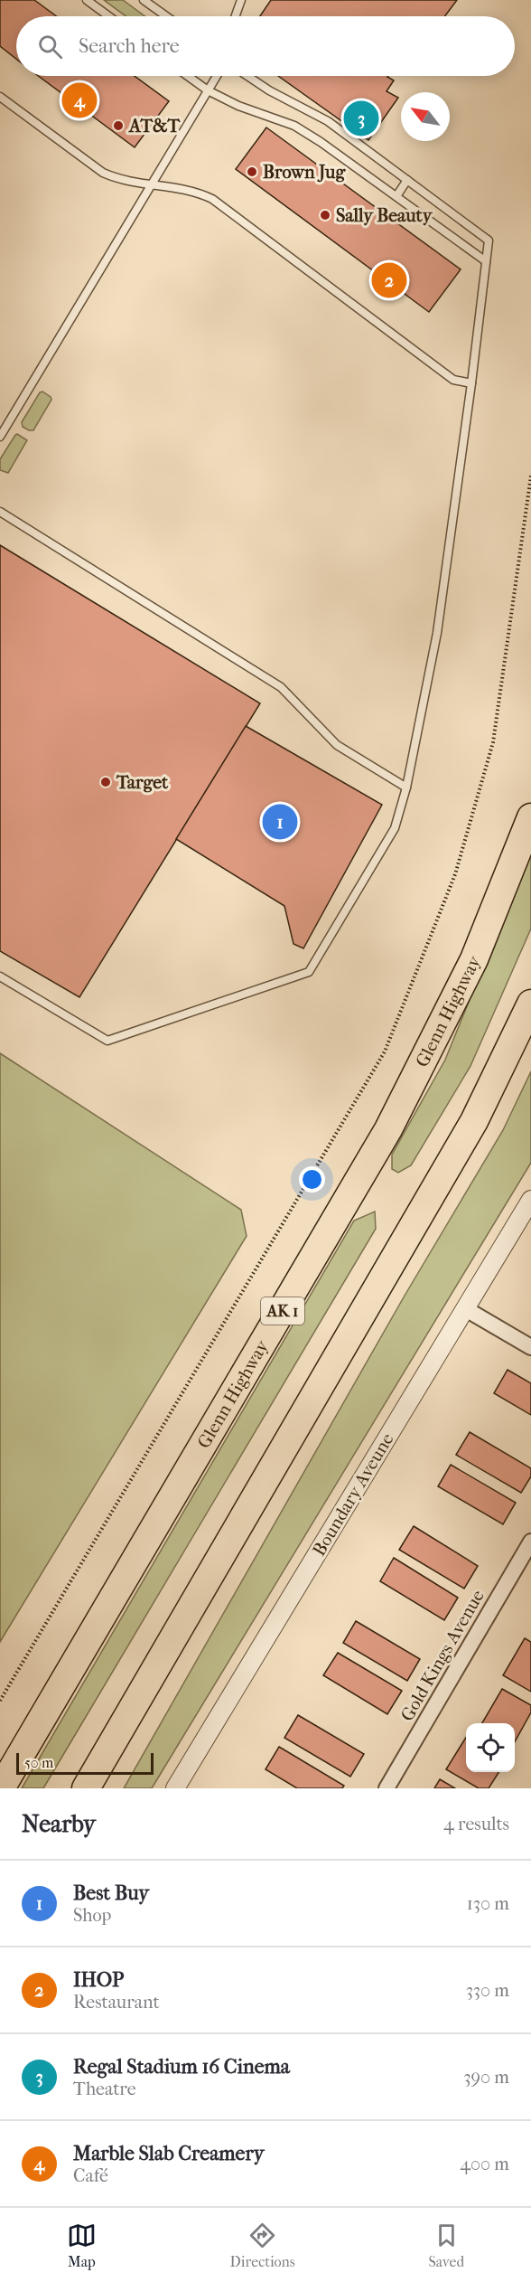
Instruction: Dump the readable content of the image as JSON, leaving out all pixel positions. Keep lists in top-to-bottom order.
{
  "streets": {
    "highway": ["Glenn Highway", "AK 1"],
    "street": ["Boundary Aveune", "Gold Kings Avenue"]
  },
  "places": [
    "AT&T",
    "Brown Jug",
    "Sally Beauty",
    "Target"
  ],
  "scale_bar": "50 m",
  "north": "top left",
  "page": {
    "search": "Search here",
    "pins": [
      "4",
      "3",
      "2",
      "1"
    ],
    "scale": "50 m",
    "heading": ["Nearby", "4 results"],
    "list": [
      {
        "mark": "1",
        "name": "Best Buy",
        "note": "Shop",
        "value": "130 m"
      },
      {
        "mark": "2",
        "name": "IHOP",
        "note": "Restaurant",
        "value": "330 m"
      },
      {
        "mark": "3",
        "name": "Regal Stadium 16 Cinema",
        "note": "Theatre",
        "value": "390 m"
      },
      {
        "mark": "4",
        "name": "Marble Slab Creamery",
        "note": "Café",
        "value": "400 m"
      }
    ],
    "nav": ["Map", "Directions", "Saved"]
  }
}
